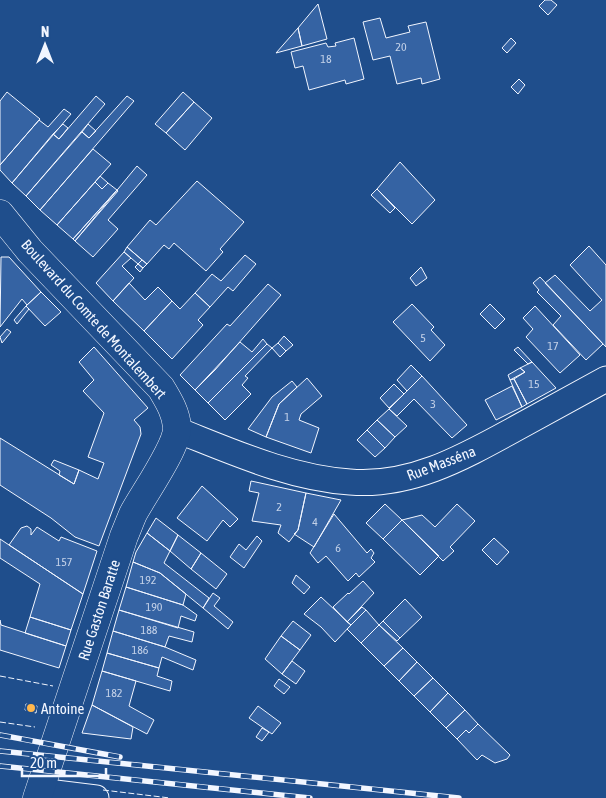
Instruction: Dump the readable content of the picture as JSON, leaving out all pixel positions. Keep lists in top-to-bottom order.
{
  "streets": {
    "street": ["Boulevard du Comte de Montalembert", "Rue Masséna", "Rue Gaston Baratte"]
  },
  "crossings": [
    ["Boulevard du Comte de Montalembert", "Rue Masséna"],
    ["Boulevard du Comte de Montalembert", "Rue Gaston Baratte"],
    ["Rue Masséna", "Rue Gaston Baratte"]
  ],
  "places": ["Antoine"],
  "house_numbers": [
    "20",
    "18",
    "5",
    "17",
    "15",
    "3",
    "1",
    "2",
    "4",
    "6",
    "157",
    "192",
    "190",
    "188",
    "186",
    "182"
  ],
  "scale_bar": "20 m",
  "north": "top"
}
